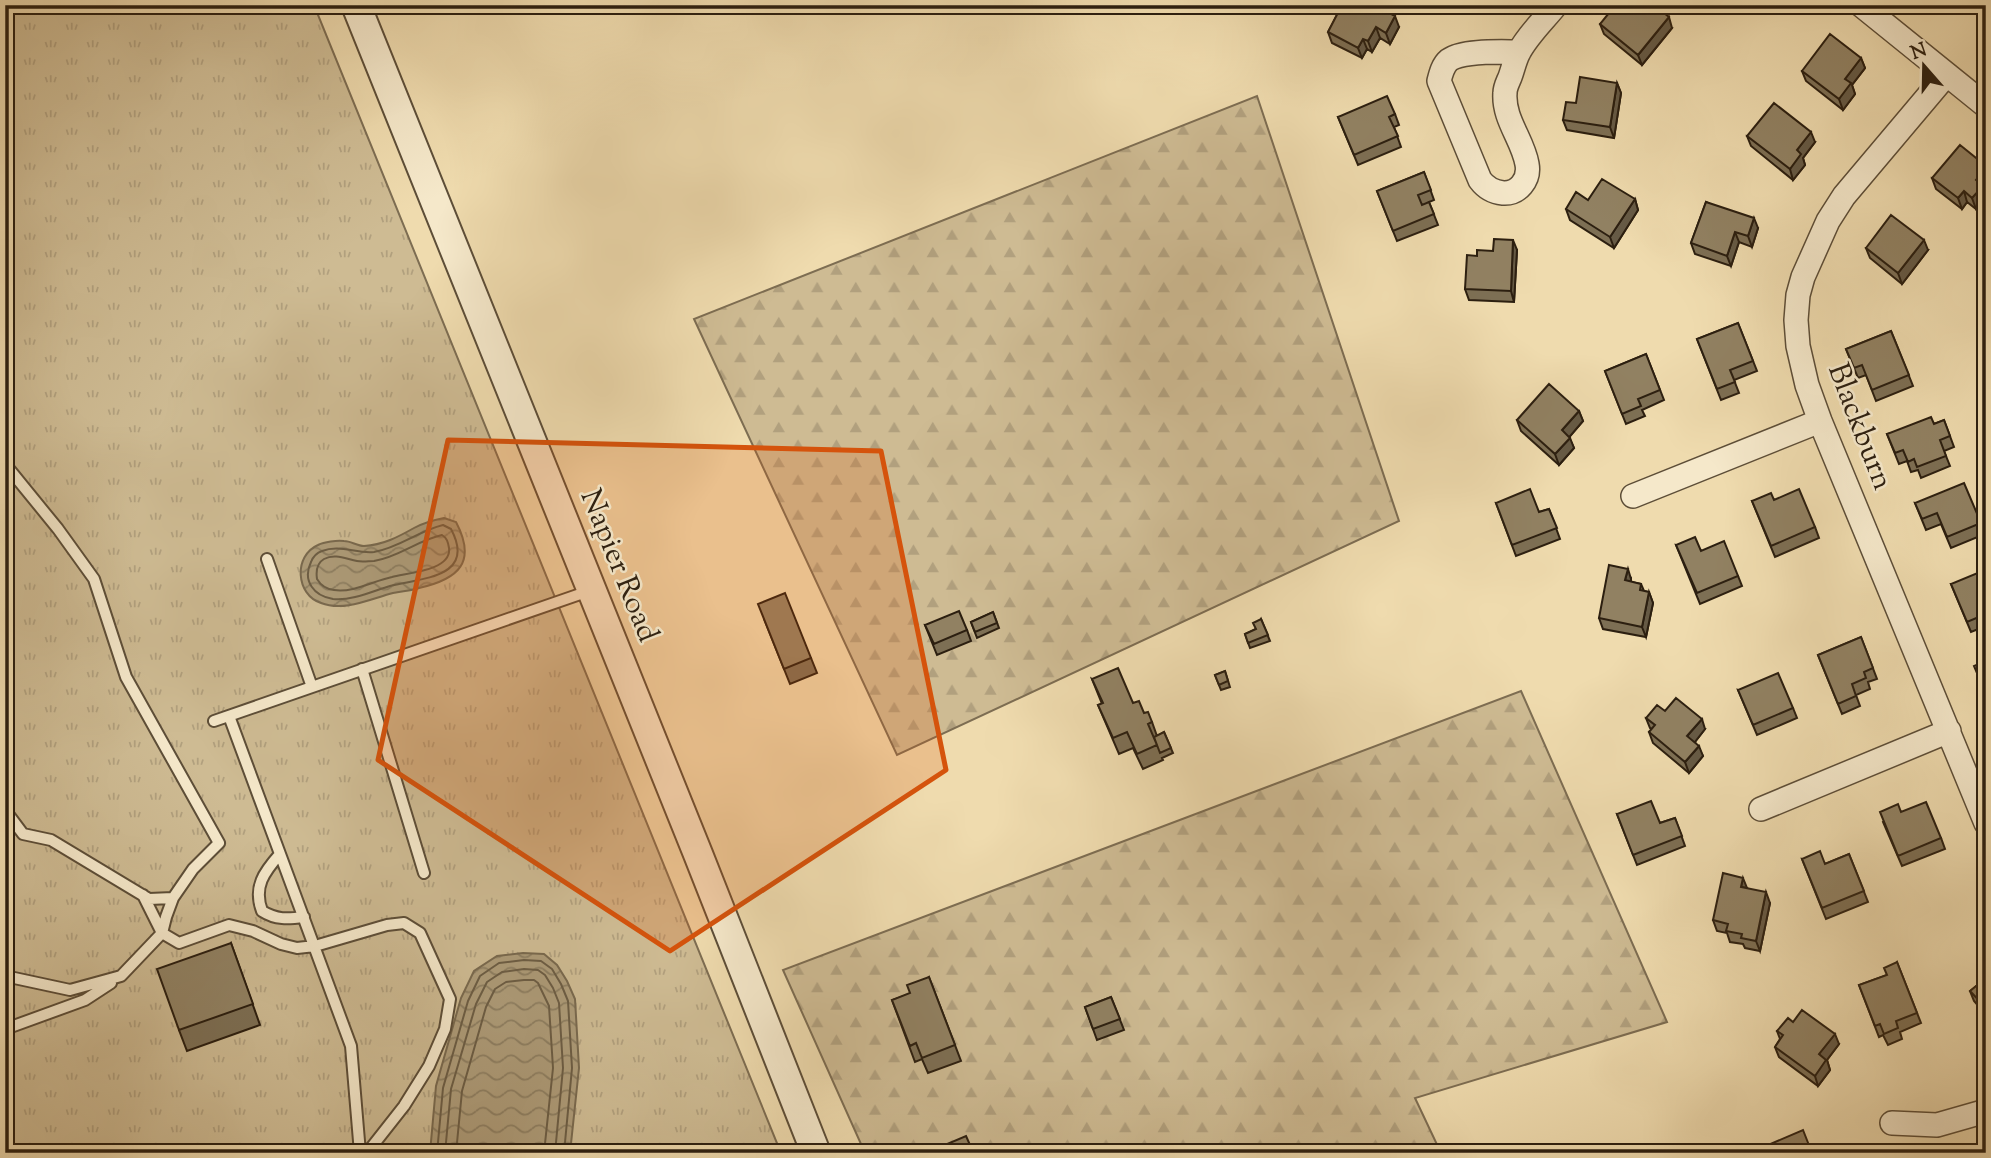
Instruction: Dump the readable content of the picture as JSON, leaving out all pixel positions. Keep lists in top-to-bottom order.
{
  "streets": {
    "street": ["Blackburn", "Napier Road"]
  },
  "north": "top"
}
